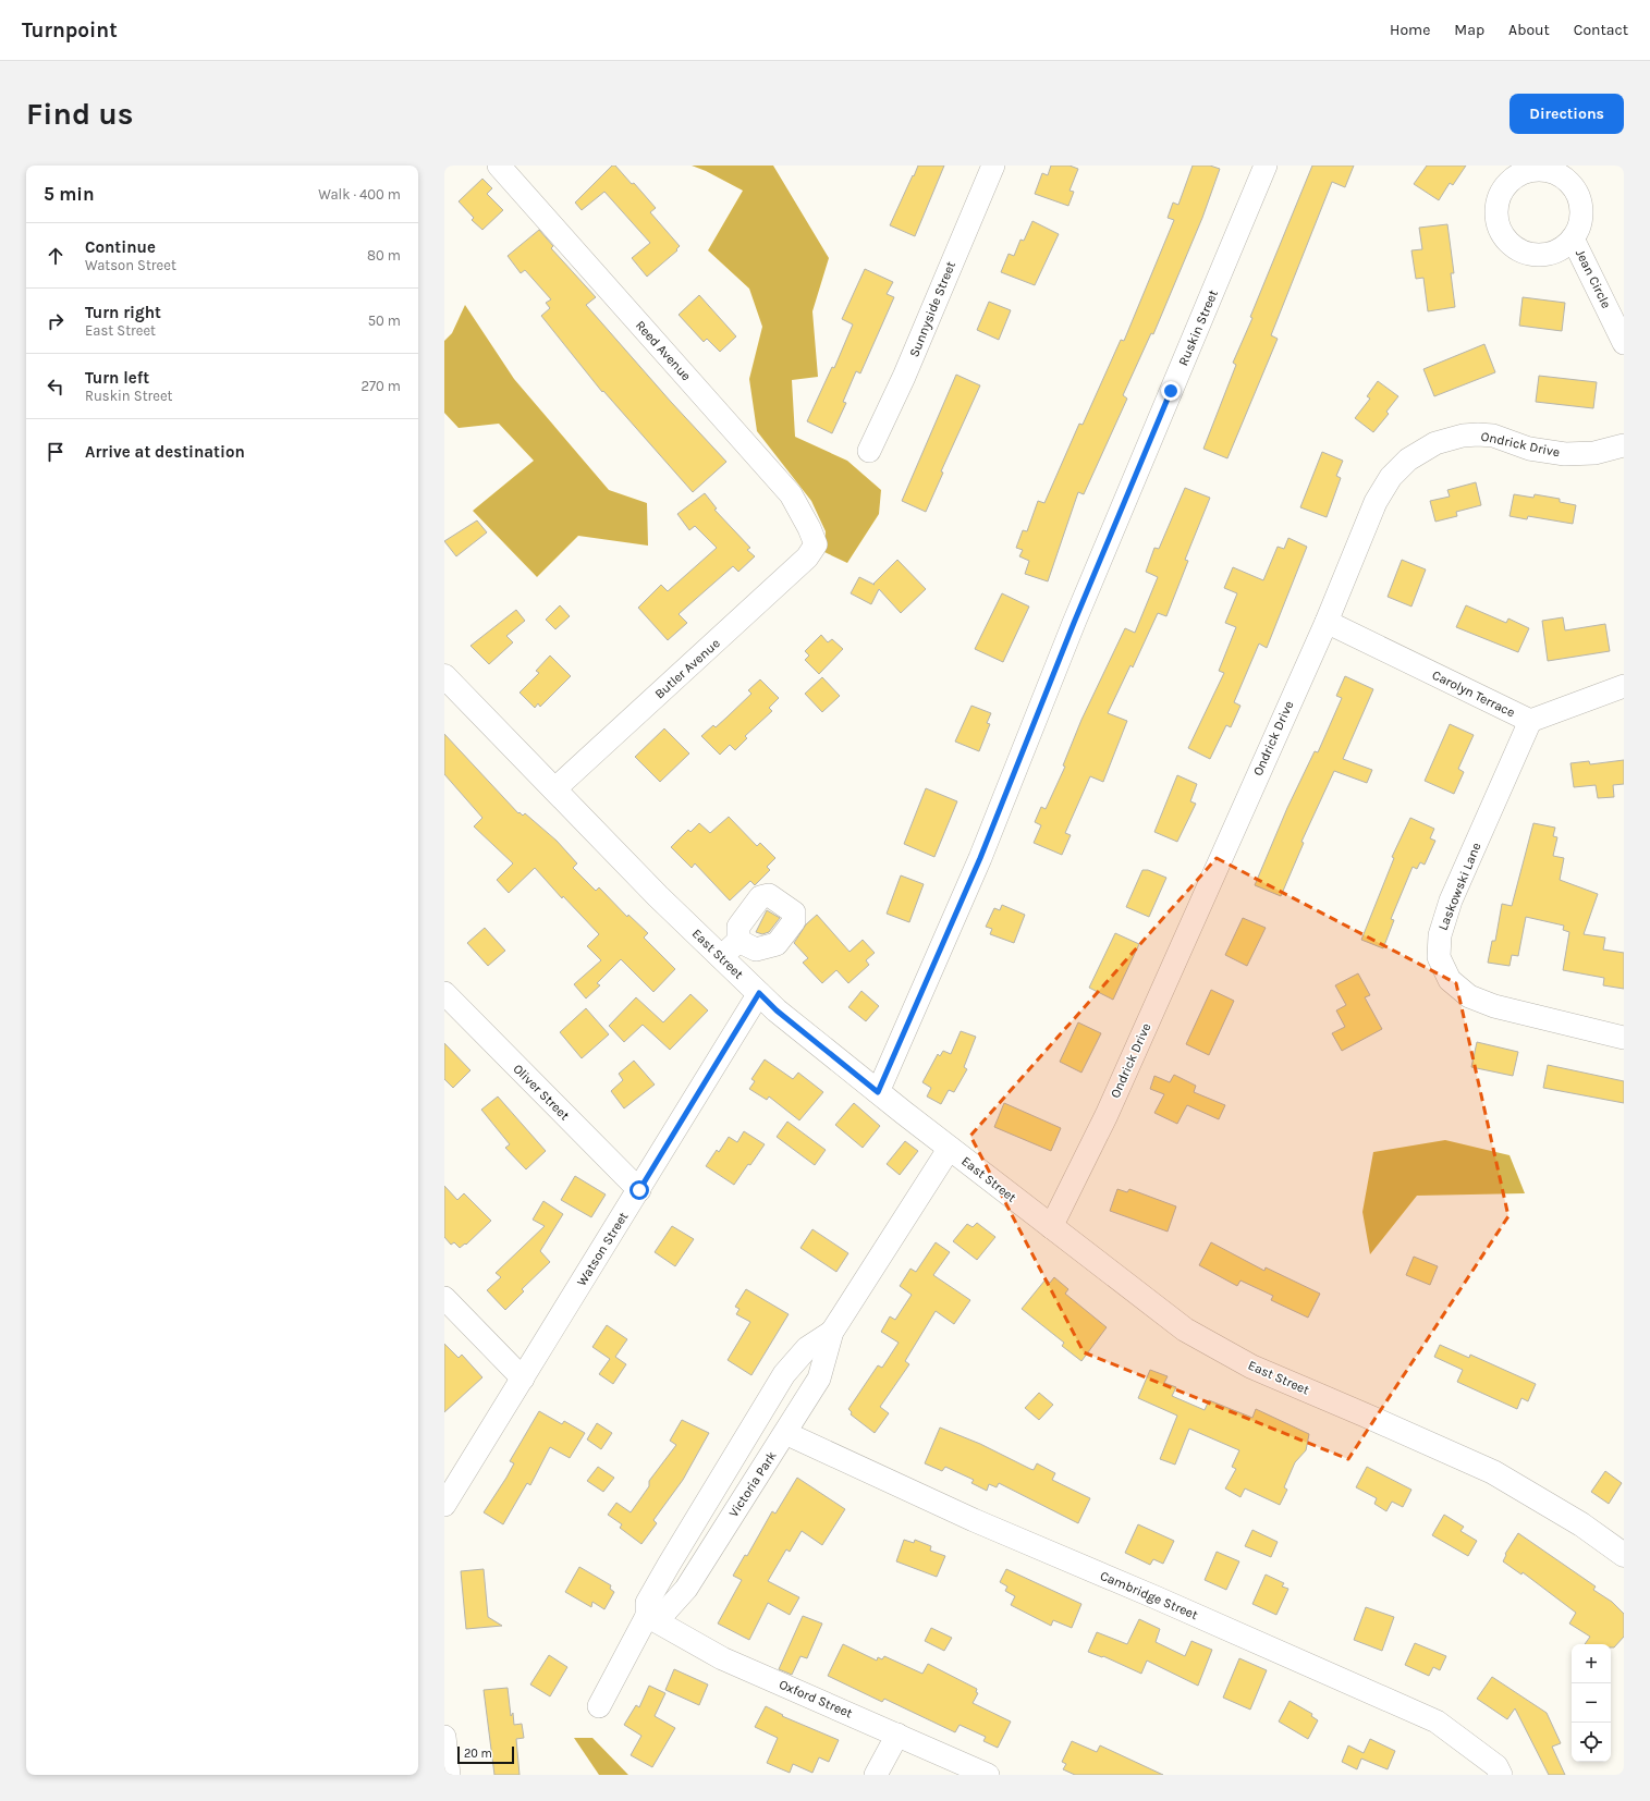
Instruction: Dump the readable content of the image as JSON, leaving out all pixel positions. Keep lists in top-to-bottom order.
{
  "streets": {
    "main road": ["East Street"],
    "street": [
      "Jean Circle",
      "Sunnyside Street",
      "Ruskin Street",
      "Reed Avenue",
      "Ondrick Drive",
      "Butler Avenue",
      "Carolyn Terrace",
      "Laskowski Lane",
      "Oliver Street",
      "Watson Street",
      "Victoria Park",
      "Cambridge Street",
      "Oxford Street"
    ]
  },
  "crossings": [
    ["Ruskin Street", "East Street"],
    ["Reed Avenue", "Butler Avenue"],
    ["Ondrick Drive", "Carolyn Terrace"],
    ["Ondrick Drive", "East Street"],
    ["Butler Avenue", "East Street"],
    ["Carolyn Terrace", "Laskowski Lane"],
    ["East Street", "Watson Street"],
    ["East Street", "Victoria Park"],
    ["Oliver Street", "Watson Street"],
    ["Victoria Park", "Cambridge Street"],
    ["Victoria Park", "Oxford Street"]
  ],
  "scale_bar": "20 m",
  "page": {
    "header": "Turnpoint",
    "nav": [
      "Home",
      "Map",
      "About",
      "Contact"
    ],
    "buttons": "Directions",
    "title": "Find us",
    "heading": ["5 min", "Walk · 400 m"],
    "list": [
      ["Continue", "Watson Street", "80 m"],
      ["Turn right", "East Street", "50 m"],
      ["Turn left", "Ruskin Street", "270 m"],
      "Arrive at destination"
    ],
    "map_buttons": ["+", "−"],
    "scale": "20 m"
  }
}
